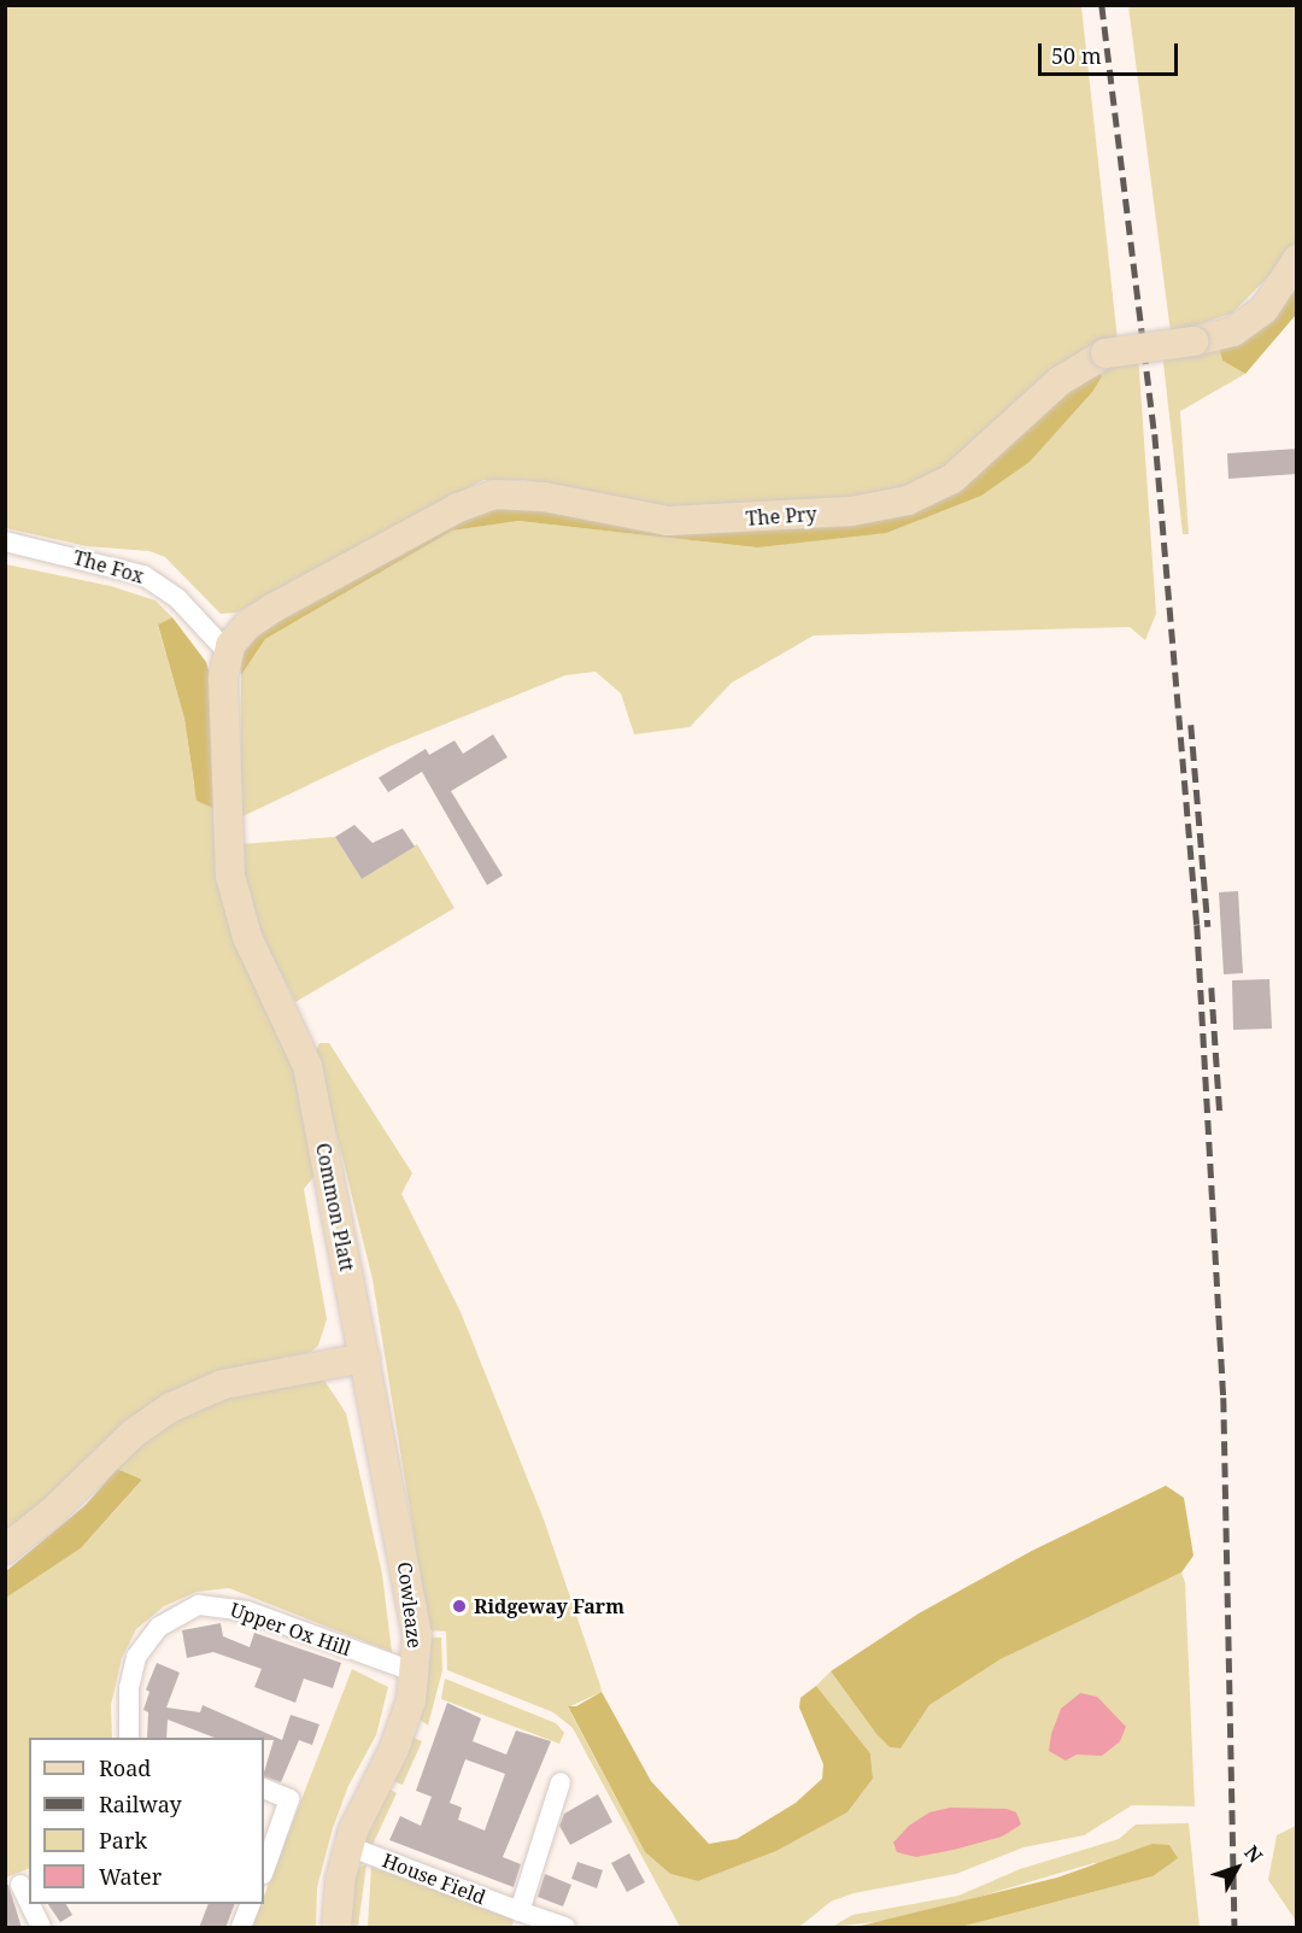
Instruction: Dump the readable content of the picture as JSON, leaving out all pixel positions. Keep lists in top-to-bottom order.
{
  "streets": {
    "main road": ["The Pry", "Common Platt", "Cowleaze"],
    "street": ["The Fox", "Upper Ox Hill", "House Field"]
  },
  "crossings": [
    ["The Pry", "The Fox"],
    ["The Pry", "Common Platt"],
    ["The Fox", "Common Platt"],
    ["Common Platt", "Cowleaze"],
    ["Cowleaze", "Upper Ox Hill"],
    ["Cowleaze", "House Field"]
  ],
  "places": ["Ridgeway Farm"],
  "legend": [
    "Road",
    "Railway",
    "Park",
    "Water"
  ],
  "scale_bar": "50 m",
  "north": "top right"
}
